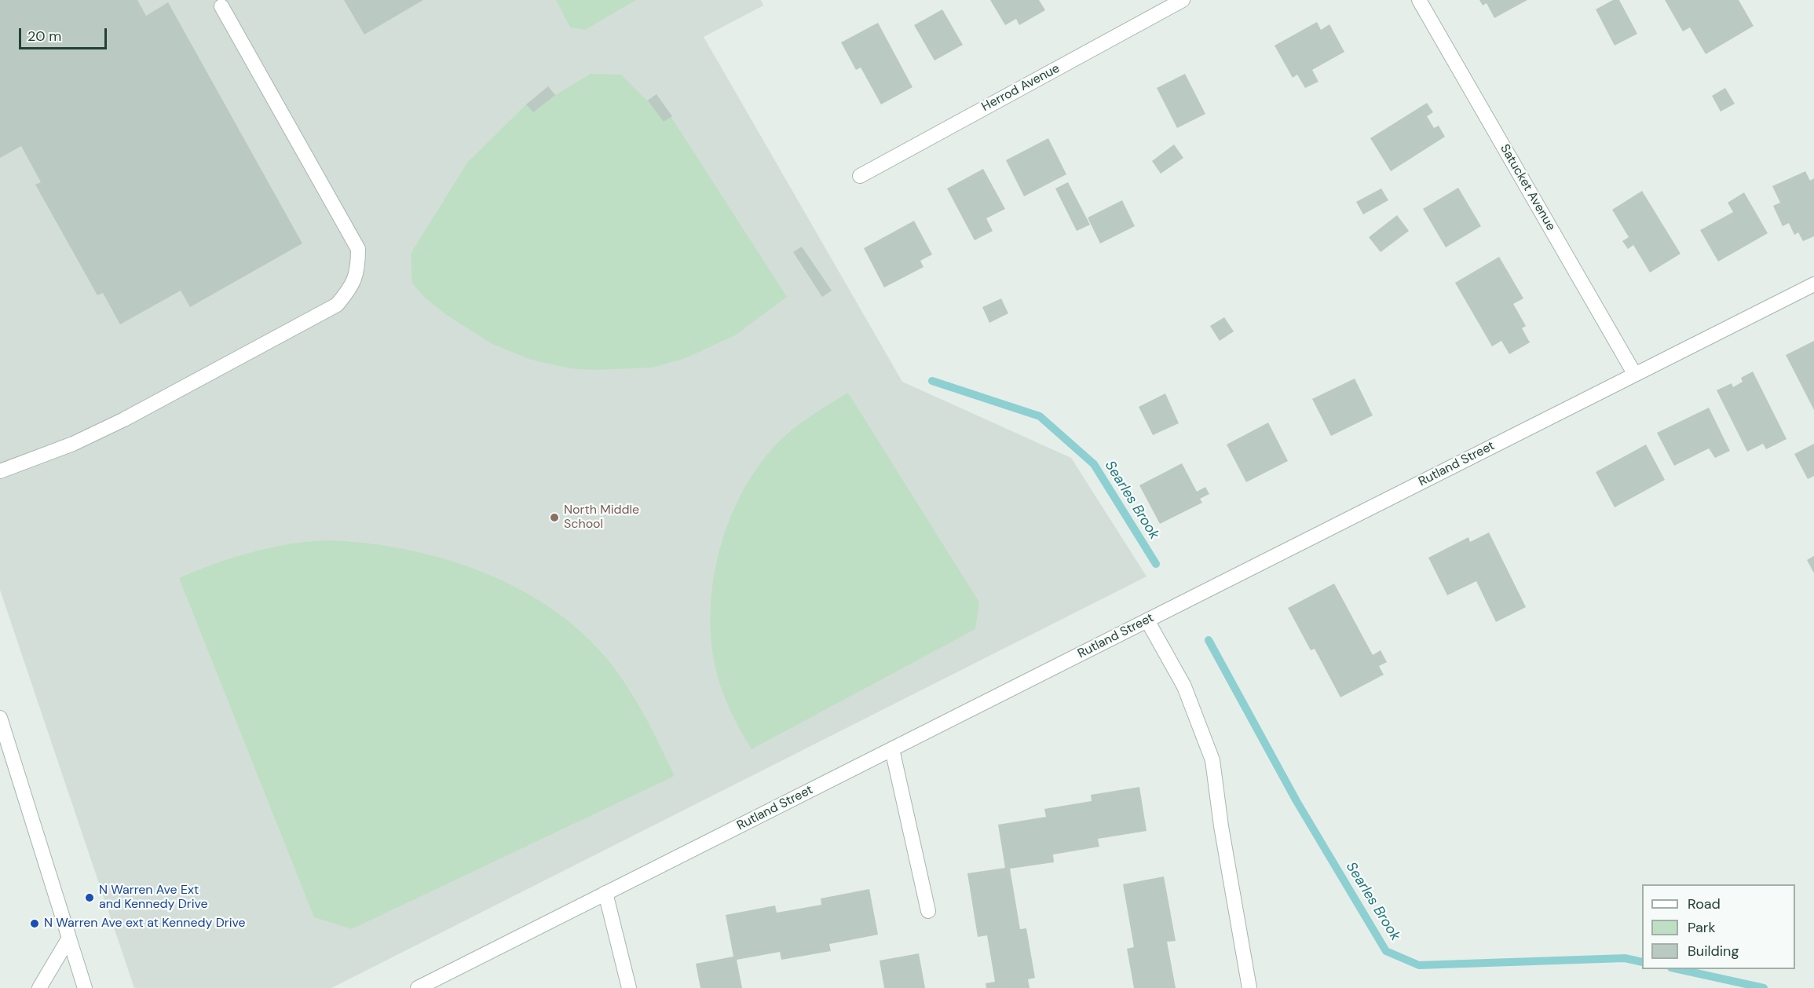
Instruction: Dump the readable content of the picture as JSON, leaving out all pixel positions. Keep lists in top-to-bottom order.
{
  "streets": {
    "street": ["Herrod Avenue", "Satucket Avenue", "Rutland Street"]
  },
  "crossings": [
    ["Satucket Avenue", "Rutland Street"]
  ],
  "water": ["Searles Brook"],
  "places": ["North Middle School", "N Warren Ave Ext and Kennedy Drive", "N Warren Ave ext at Kennedy Drive"],
  "legend": ["Road", "Park", "Building"],
  "scale_bar": "20 m"
}
